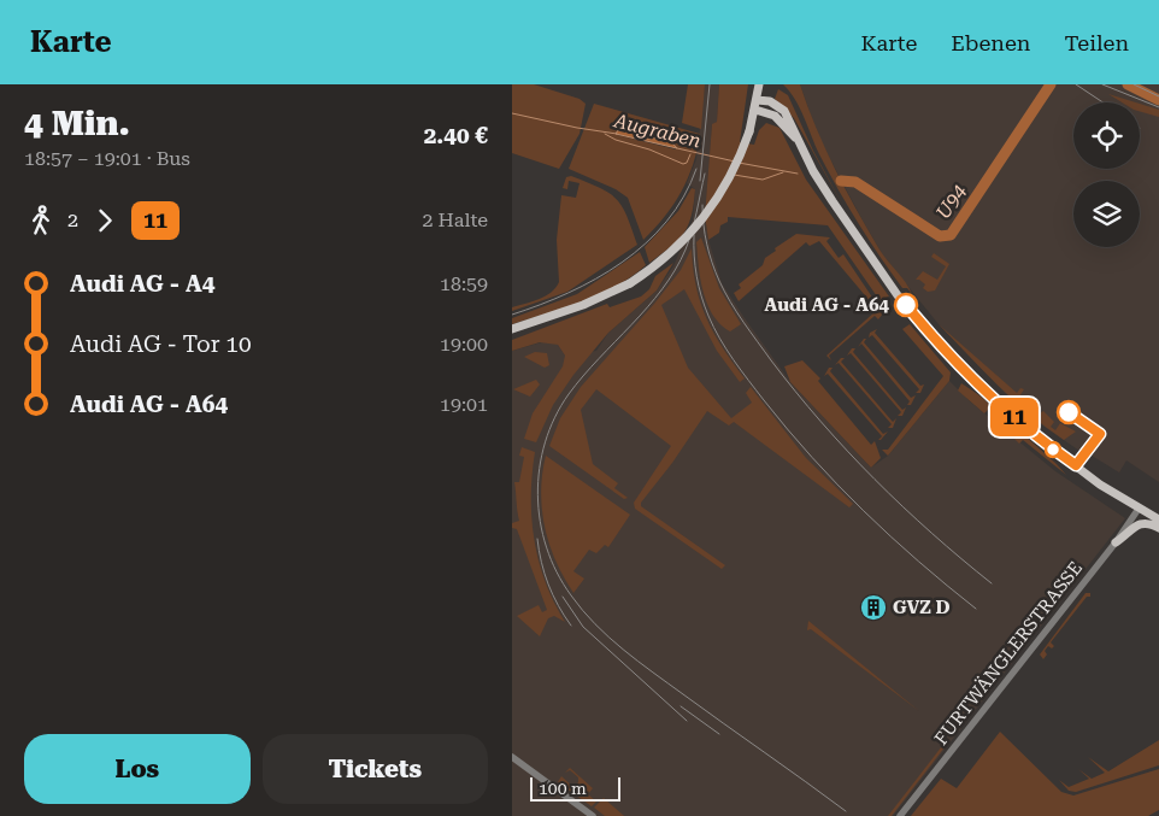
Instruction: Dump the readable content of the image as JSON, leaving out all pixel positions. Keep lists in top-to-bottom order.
{
  "streets": {
    "street": ["FURTWÄNGLERSTRASSE"]
  },
  "water": ["Augraben", "U94"],
  "places": {
    "other": ["Audi AG - A64"],
    "building": ["GVZ D"]
  },
  "lines": ["bus line 11"],
  "scale_bar": "100 m",
  "page": {
    "header": "Karte",
    "nav": ["Karte", "Ebenen", "Teilen"],
    "heading": ["4 Min.", "18:57 – 19:01 · Bus", "2.40 €"],
    "on_map": "11",
    "legs": ["2", "11", "2 Halte"],
    "list": [
      {
        "name": "Audi AG - A4",
        "value": "18:59"
      },
      {
        "name": "Audi AG - Tor 10",
        "value": "19:00"
      },
      {
        "name": "Audi AG - A64",
        "value": "19:01"
      }
    ],
    "buttons": ["Los", "Tickets"],
    "scale": "100 m"
  }
}
